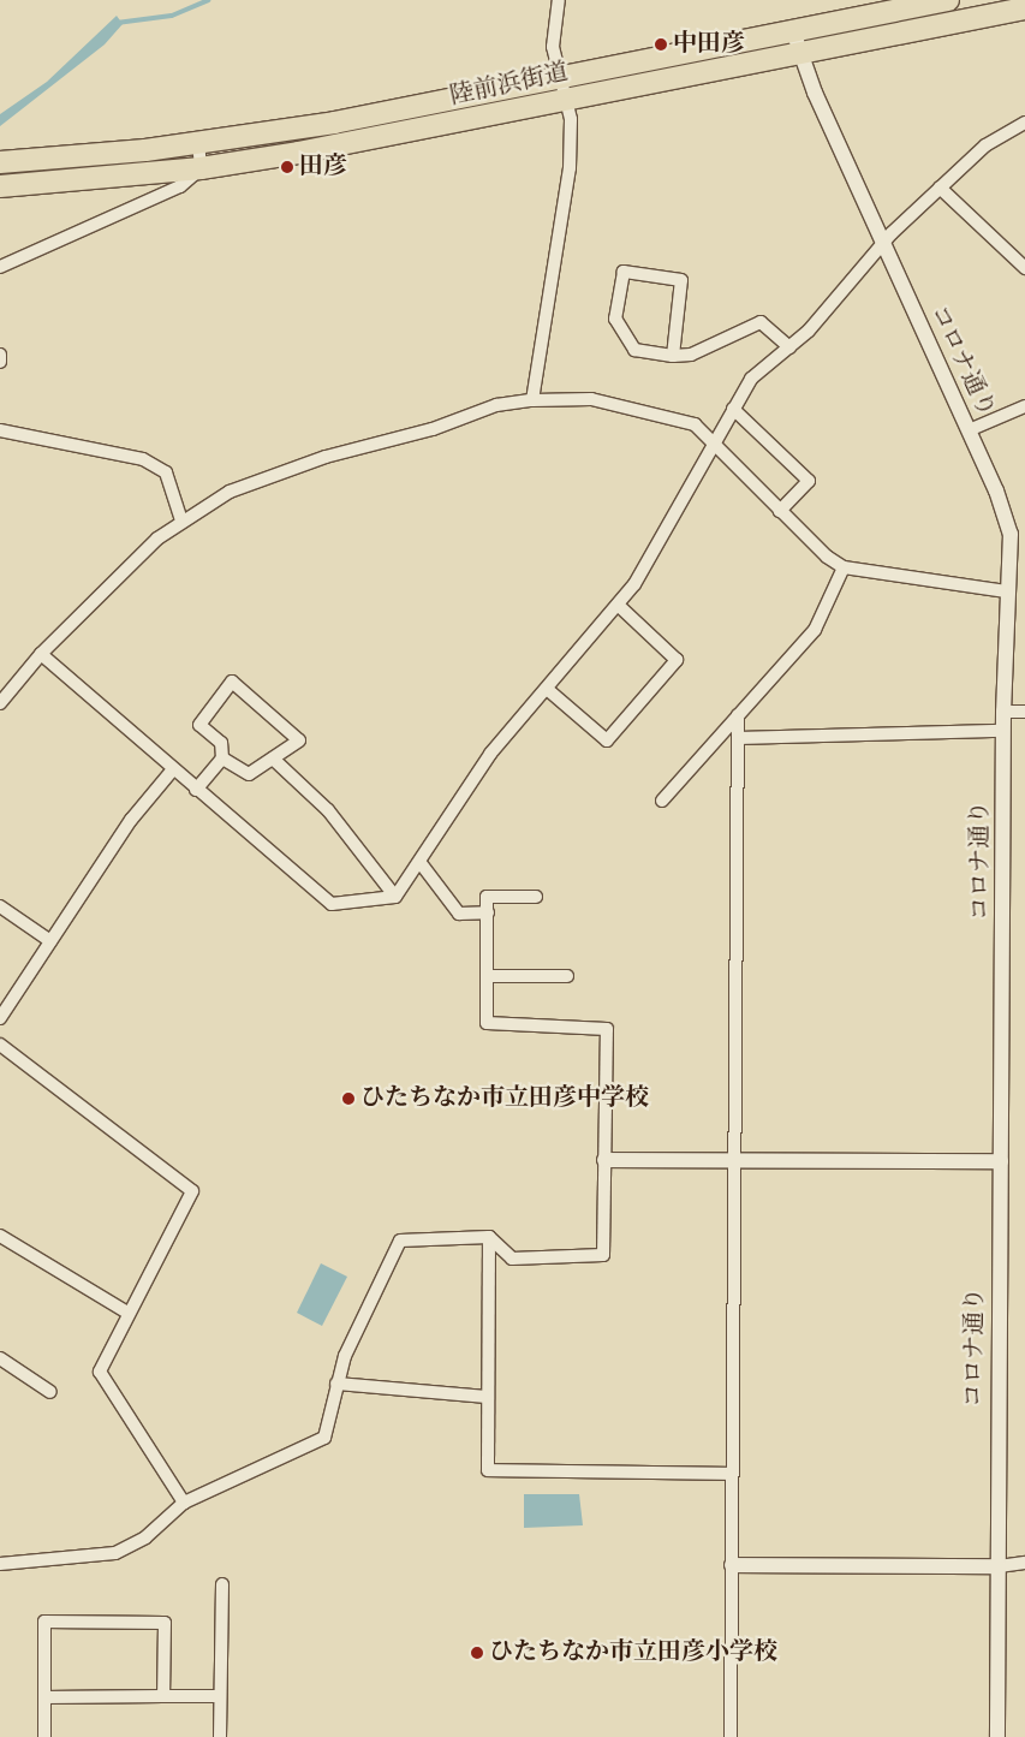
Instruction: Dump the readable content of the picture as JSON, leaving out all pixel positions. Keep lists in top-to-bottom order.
{
  "streets": {
    "highway": ["陸前浜街道"],
    "street": ["コロナ通り"]
  },
  "crossings": [
    ["陸前浜街道", "コロナ通り"]
  ],
  "places": [
    "中田彦",
    "田彦",
    "ひたちなか市立田彦中学校",
    "ひたちなか市立田彦小学校"
  ]
}
